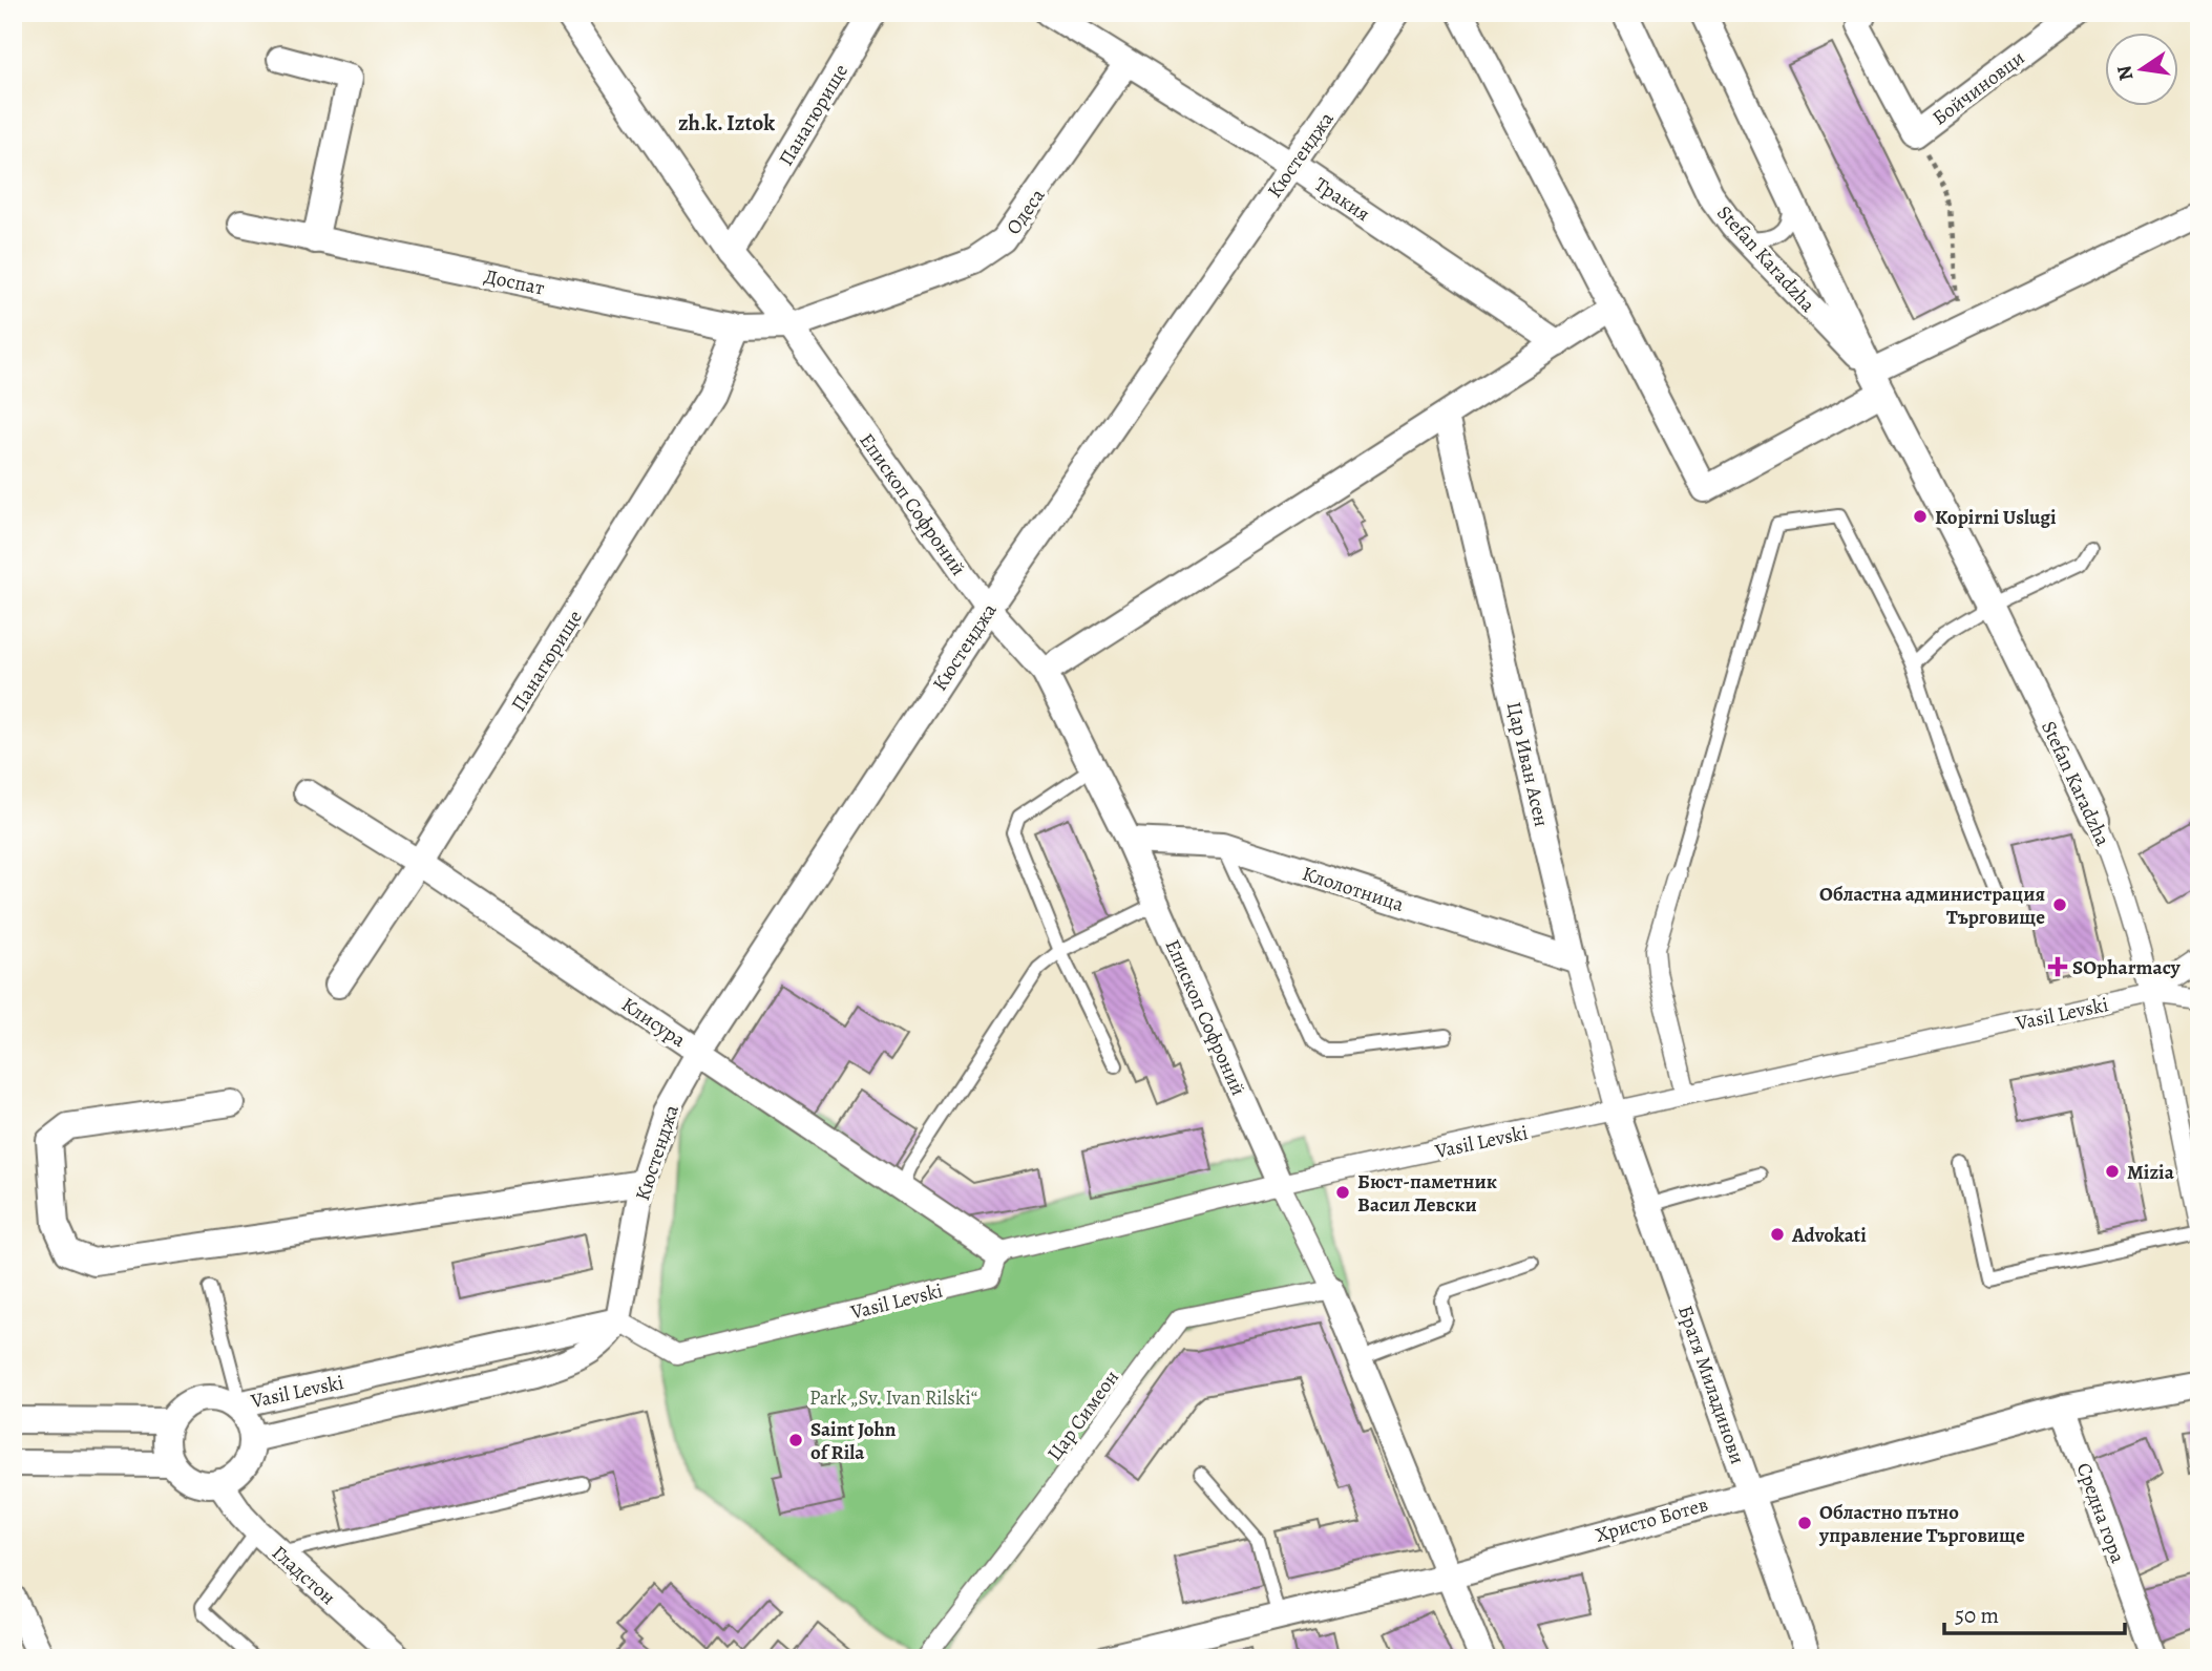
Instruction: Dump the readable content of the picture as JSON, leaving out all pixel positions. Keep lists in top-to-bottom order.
{
  "streets": {
    "street": [
      "Бойчиновци",
      "Панагюрище",
      "Кюстенджа",
      "Тракия",
      "Одеса",
      "Stefan Karadzha",
      "Доспат",
      "Епископ Софроний",
      "Цар Иван Асен",
      "Клолотница",
      "Vasil Levski",
      "Клисура",
      "Братя Миладинови",
      "Цар Симеон",
      "Средна гора",
      "Христо Ботев",
      "Гладстон"
    ]
  },
  "crossings": [
    ["Панагюрище", "Доспат"],
    ["Панагюрище", "Епископ Софроний"],
    ["Панагюрище", "Клисура"],
    ["Кюстенджа", "Тракия"],
    ["Кюстенджа", "Епископ Софроний"],
    ["Кюстенджа", "Vasil Levski"],
    ["Кюстенджа", "Клисура"],
    ["Тракия", "Одеса"],
    ["Одеса", "Доспат"],
    ["Одеса", "Епископ Софроний"],
    ["Stefan Karadzha", "Vasil Levski"],
    ["Доспат", "Епископ Софроний"],
    ["Епископ Софроний", "Клолотница"],
    ["Епископ Софроний", "Vasil Levski"],
    ["Цар Иван Асен", "Клолотница"],
    ["Цар Иван Асен", "Vasil Levski"],
    ["Цар Иван Асен", "Братя Миладинови"],
    ["Vasil Levski", "Клисура"],
    ["Vasil Levski", "Братя Миладинови"],
    ["Vasil Levski", "Гладстон"],
    ["Братя Миладинови", "Христо Ботев"],
    ["Средна гора", "Христо Ботев"]
  ],
  "districts": ["zh.k. Iztok"],
  "parks": ["Park „Sv. Ivan Rilski“"],
  "places": {
    "other": [
      "Kopirni Uslugi",
      "Областна администрация Търговище",
      "Mizia",
      "Бюст-паметник Васил Левски",
      "Advokati",
      "Saint John of Rila",
      "Областно пътно управление Търговище"
    ],
    "health": ["SOpharmacy"]
  },
  "scale_bar": "50 m",
  "north": "left"
}
